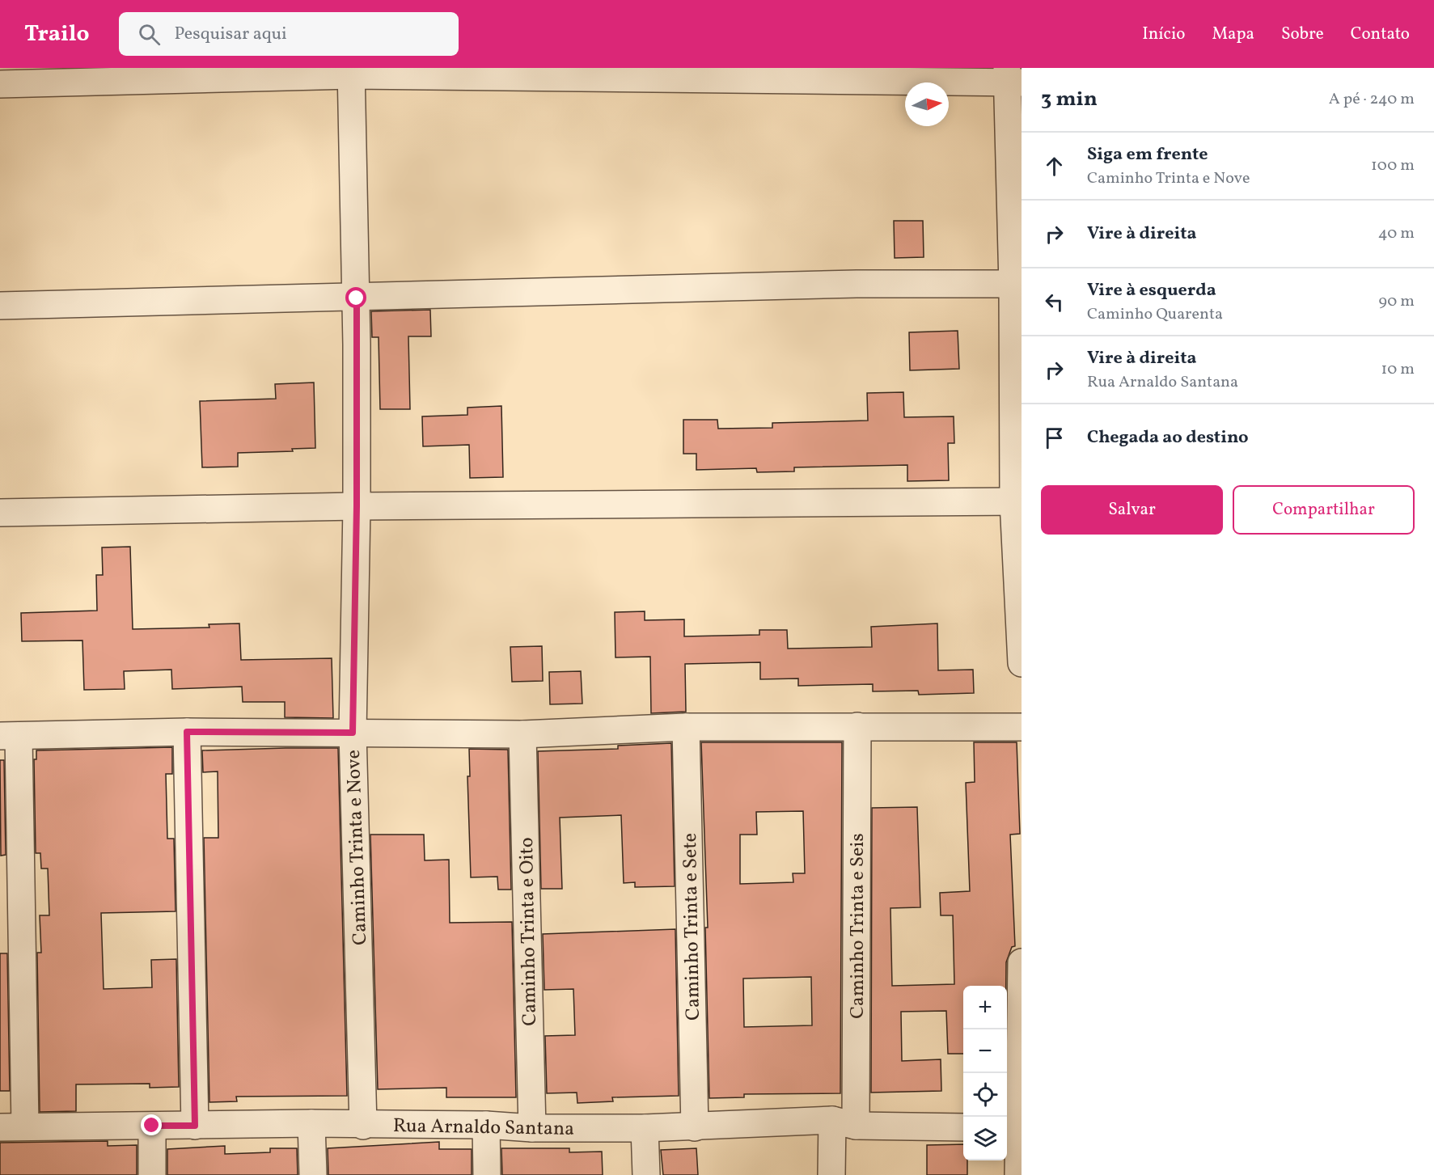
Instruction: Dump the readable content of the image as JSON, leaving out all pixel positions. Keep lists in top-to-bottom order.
{
  "streets": {
    "street": [
      "Caminho Trinta e Nove",
      "Caminho Trinta e Seis",
      "Caminho Trinta e Sete",
      "Caminho Trinta e Oito",
      "Rua Arnaldo Santana"
    ]
  },
  "crossings": [
    ["Caminho Trinta e Nove", "Rua Arnaldo Santana"],
    ["Caminho Trinta e Seis", "Rua Arnaldo Santana"],
    ["Caminho Trinta e Sete", "Rua Arnaldo Santana"],
    ["Caminho Trinta e Oito", "Rua Arnaldo Santana"]
  ],
  "north": "right",
  "page": {
    "header": "Trailo",
    "search": "Pesquisar aqui",
    "nav": [
      "Início",
      "Mapa",
      "Sobre",
      "Contato"
    ],
    "heading": ["3 min", "A pé · 240 m"],
    "list": [
      ["Siga em frente", "Caminho Trinta e Nove", "100 m"],
      ["Vire à direita", "40 m"],
      ["Vire à esquerda", "Caminho Quarenta", "90 m"],
      ["Vire à direita", "Rua Arnaldo Santana", "10 m"],
      "Chegada ao destino"
    ],
    "buttons": ["Salvar", "Compartilhar"],
    "map_buttons": ["+", "−"]
  }
}
